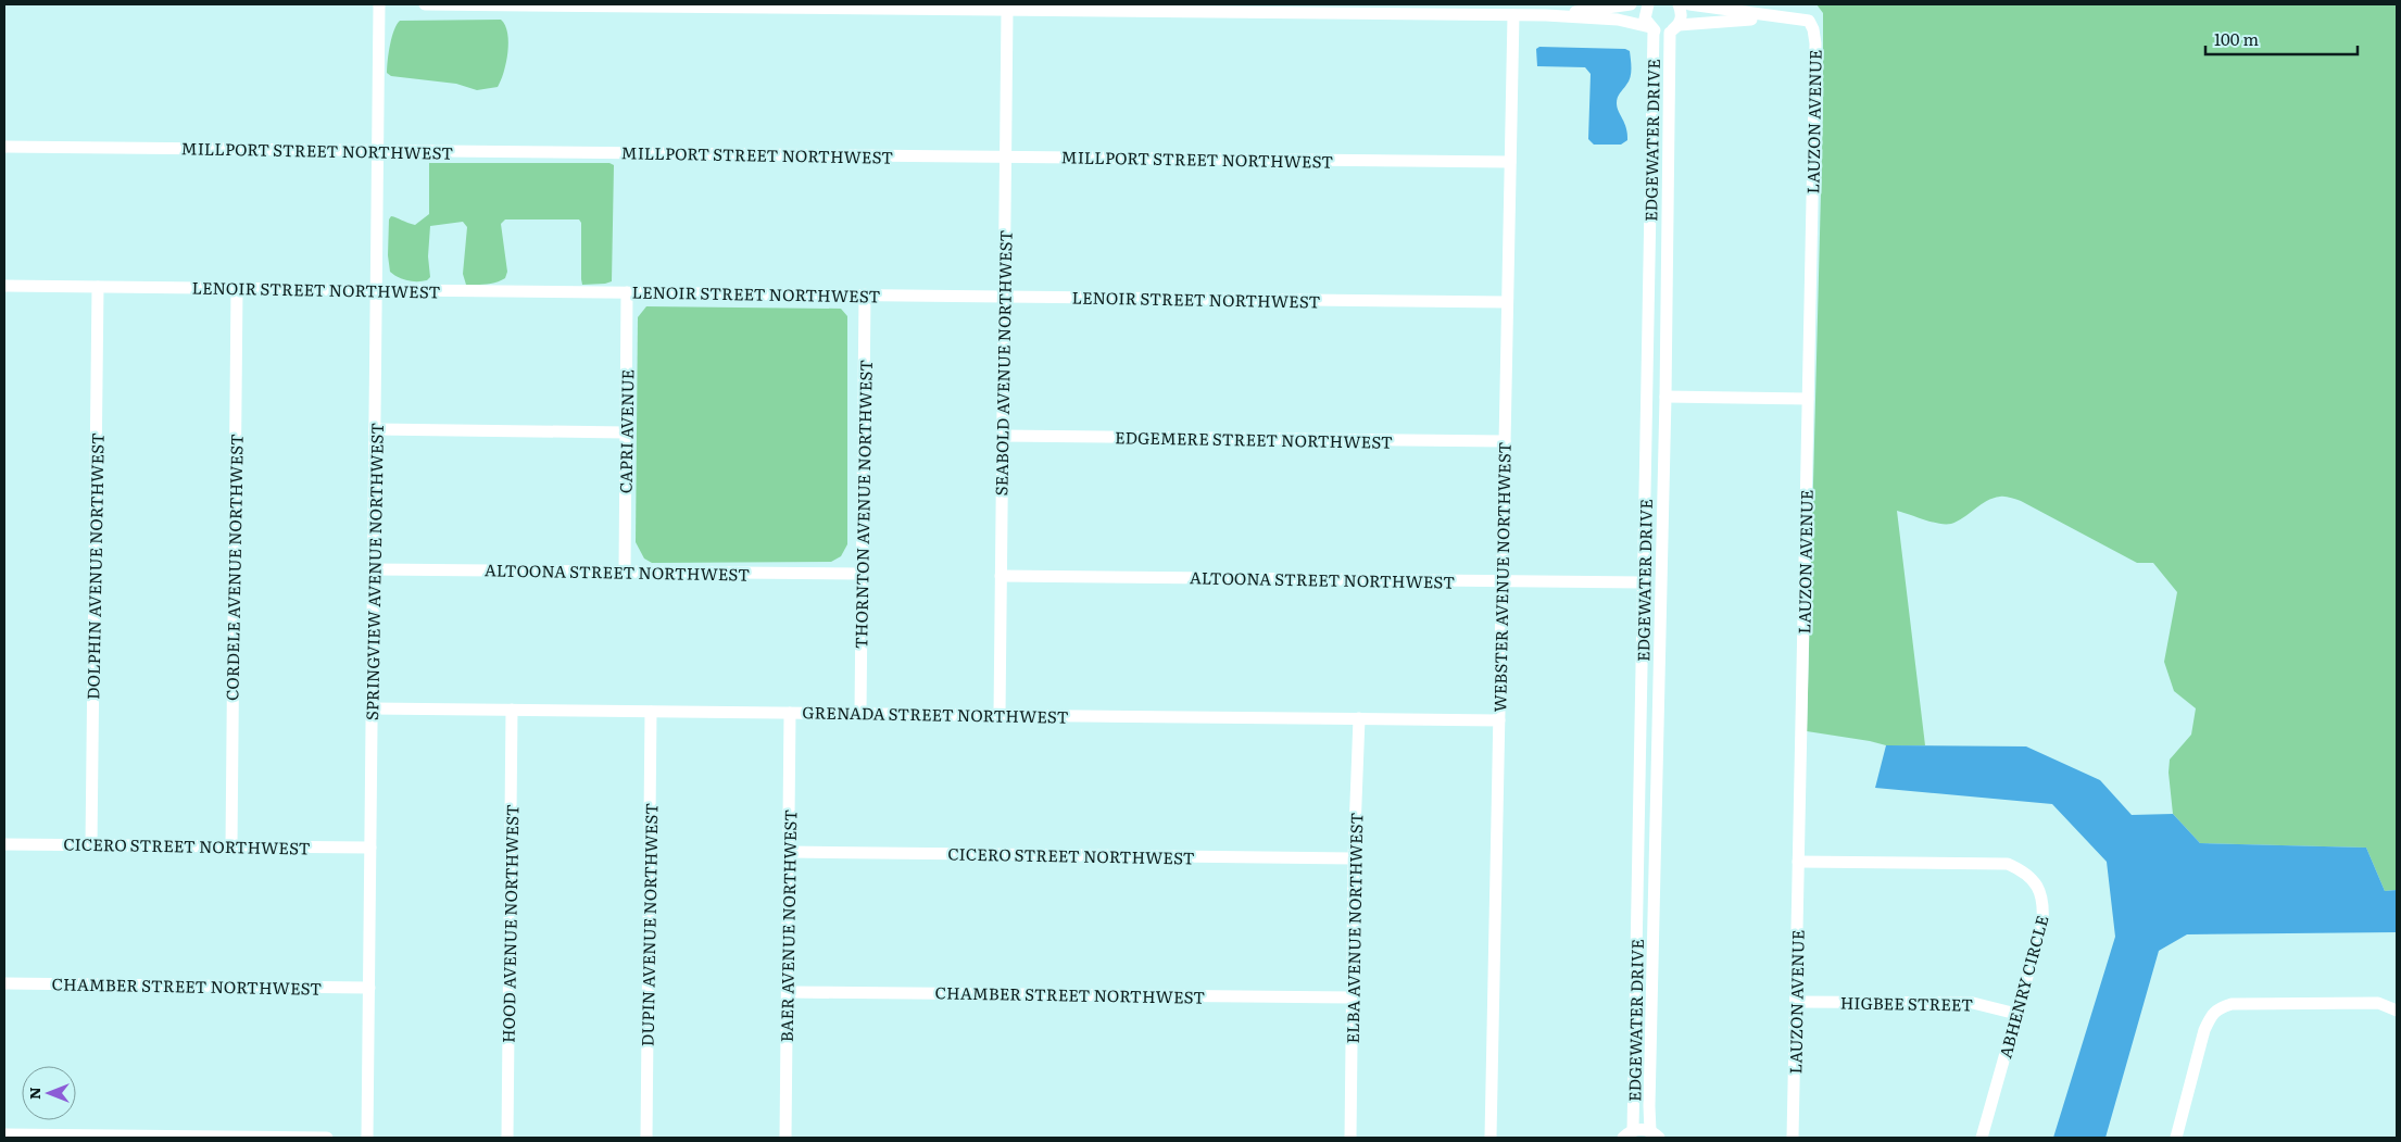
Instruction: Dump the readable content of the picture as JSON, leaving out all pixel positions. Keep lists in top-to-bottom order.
{
  "streets": {
    "street": [
      "LAUZON AVENUE",
      "EDGEWATER DRIVE",
      "MILLPORT STREET NORTHWEST",
      "LENOIR STREET NORTHWEST",
      "SEABOLD AVENUE NORTHWEST",
      "CAPRI AVENUE",
      "EDGEMERE STREET NORTHWEST",
      "THORNTON AVENUE NORTHWEST",
      "DOLPHIN AVENUE NORTHWEST",
      "CORDELE AVENUE NORTHWEST",
      "SPRINGVIEW AVENUE NORTHWEST",
      "ALTOONA STREET NORTHWEST",
      "WEBSTER AVENUE NORTHWEST",
      "GRENADA STREET NORTHWEST",
      "CICERO STREET NORTHWEST",
      "HOOD AVENUE NORTHWEST",
      "DUPIN AVENUE NORTHWEST",
      "BAER AVENUE NORTHWEST",
      "ELBA AVENUE NORTHWEST",
      "CHAMBER STREET NORTHWEST",
      "ABHENRY CIRCLE",
      "HIGBEE STREET"
    ]
  },
  "crossings": [
    ["LAUZON AVENUE", "EDGEWATER DRIVE"],
    ["LAUZON AVENUE", "ABHENRY CIRCLE"],
    ["LAUZON AVENUE", "HIGBEE STREET"],
    ["EDGEWATER DRIVE", "ALTOONA STREET NORTHWEST"],
    ["MILLPORT STREET NORTHWEST", "SEABOLD AVENUE NORTHWEST"],
    ["MILLPORT STREET NORTHWEST", "SPRINGVIEW AVENUE NORTHWEST"],
    ["MILLPORT STREET NORTHWEST", "WEBSTER AVENUE NORTHWEST"],
    ["LENOIR STREET NORTHWEST", "SEABOLD AVENUE NORTHWEST"],
    ["LENOIR STREET NORTHWEST", "CAPRI AVENUE"],
    ["LENOIR STREET NORTHWEST", "THORNTON AVENUE NORTHWEST"],
    ["LENOIR STREET NORTHWEST", "DOLPHIN AVENUE NORTHWEST"],
    ["LENOIR STREET NORTHWEST", "CORDELE AVENUE NORTHWEST"],
    ["LENOIR STREET NORTHWEST", "SPRINGVIEW AVENUE NORTHWEST"],
    ["LENOIR STREET NORTHWEST", "WEBSTER AVENUE NORTHWEST"],
    ["SEABOLD AVENUE NORTHWEST", "EDGEMERE STREET NORTHWEST"],
    ["SEABOLD AVENUE NORTHWEST", "ALTOONA STREET NORTHWEST"],
    ["SEABOLD AVENUE NORTHWEST", "GRENADA STREET NORTHWEST"],
    ["CAPRI AVENUE", "ALTOONA STREET NORTHWEST"],
    ["EDGEMERE STREET NORTHWEST", "WEBSTER AVENUE NORTHWEST"],
    ["THORNTON AVENUE NORTHWEST", "ALTOONA STREET NORTHWEST"],
    ["THORNTON AVENUE NORTHWEST", "GRENADA STREET NORTHWEST"],
    ["DOLPHIN AVENUE NORTHWEST", "CICERO STREET NORTHWEST"],
    ["CORDELE AVENUE NORTHWEST", "CICERO STREET NORTHWEST"],
    ["SPRINGVIEW AVENUE NORTHWEST", "ALTOONA STREET NORTHWEST"],
    ["SPRINGVIEW AVENUE NORTHWEST", "GRENADA STREET NORTHWEST"],
    ["SPRINGVIEW AVENUE NORTHWEST", "CICERO STREET NORTHWEST"],
    ["SPRINGVIEW AVENUE NORTHWEST", "CHAMBER STREET NORTHWEST"],
    ["ALTOONA STREET NORTHWEST", "WEBSTER AVENUE NORTHWEST"],
    ["WEBSTER AVENUE NORTHWEST", "GRENADA STREET NORTHWEST"],
    ["GRENADA STREET NORTHWEST", "HOOD AVENUE NORTHWEST"],
    ["GRENADA STREET NORTHWEST", "DUPIN AVENUE NORTHWEST"],
    ["GRENADA STREET NORTHWEST", "BAER AVENUE NORTHWEST"],
    ["GRENADA STREET NORTHWEST", "ELBA AVENUE NORTHWEST"],
    ["CICERO STREET NORTHWEST", "BAER AVENUE NORTHWEST"],
    ["CICERO STREET NORTHWEST", "ELBA AVENUE NORTHWEST"],
    ["BAER AVENUE NORTHWEST", "CHAMBER STREET NORTHWEST"],
    ["ELBA AVENUE NORTHWEST", "CHAMBER STREET NORTHWEST"],
    ["ABHENRY CIRCLE", "HIGBEE STREET"]
  ],
  "scale_bar": "100 m",
  "north": "left"
}
